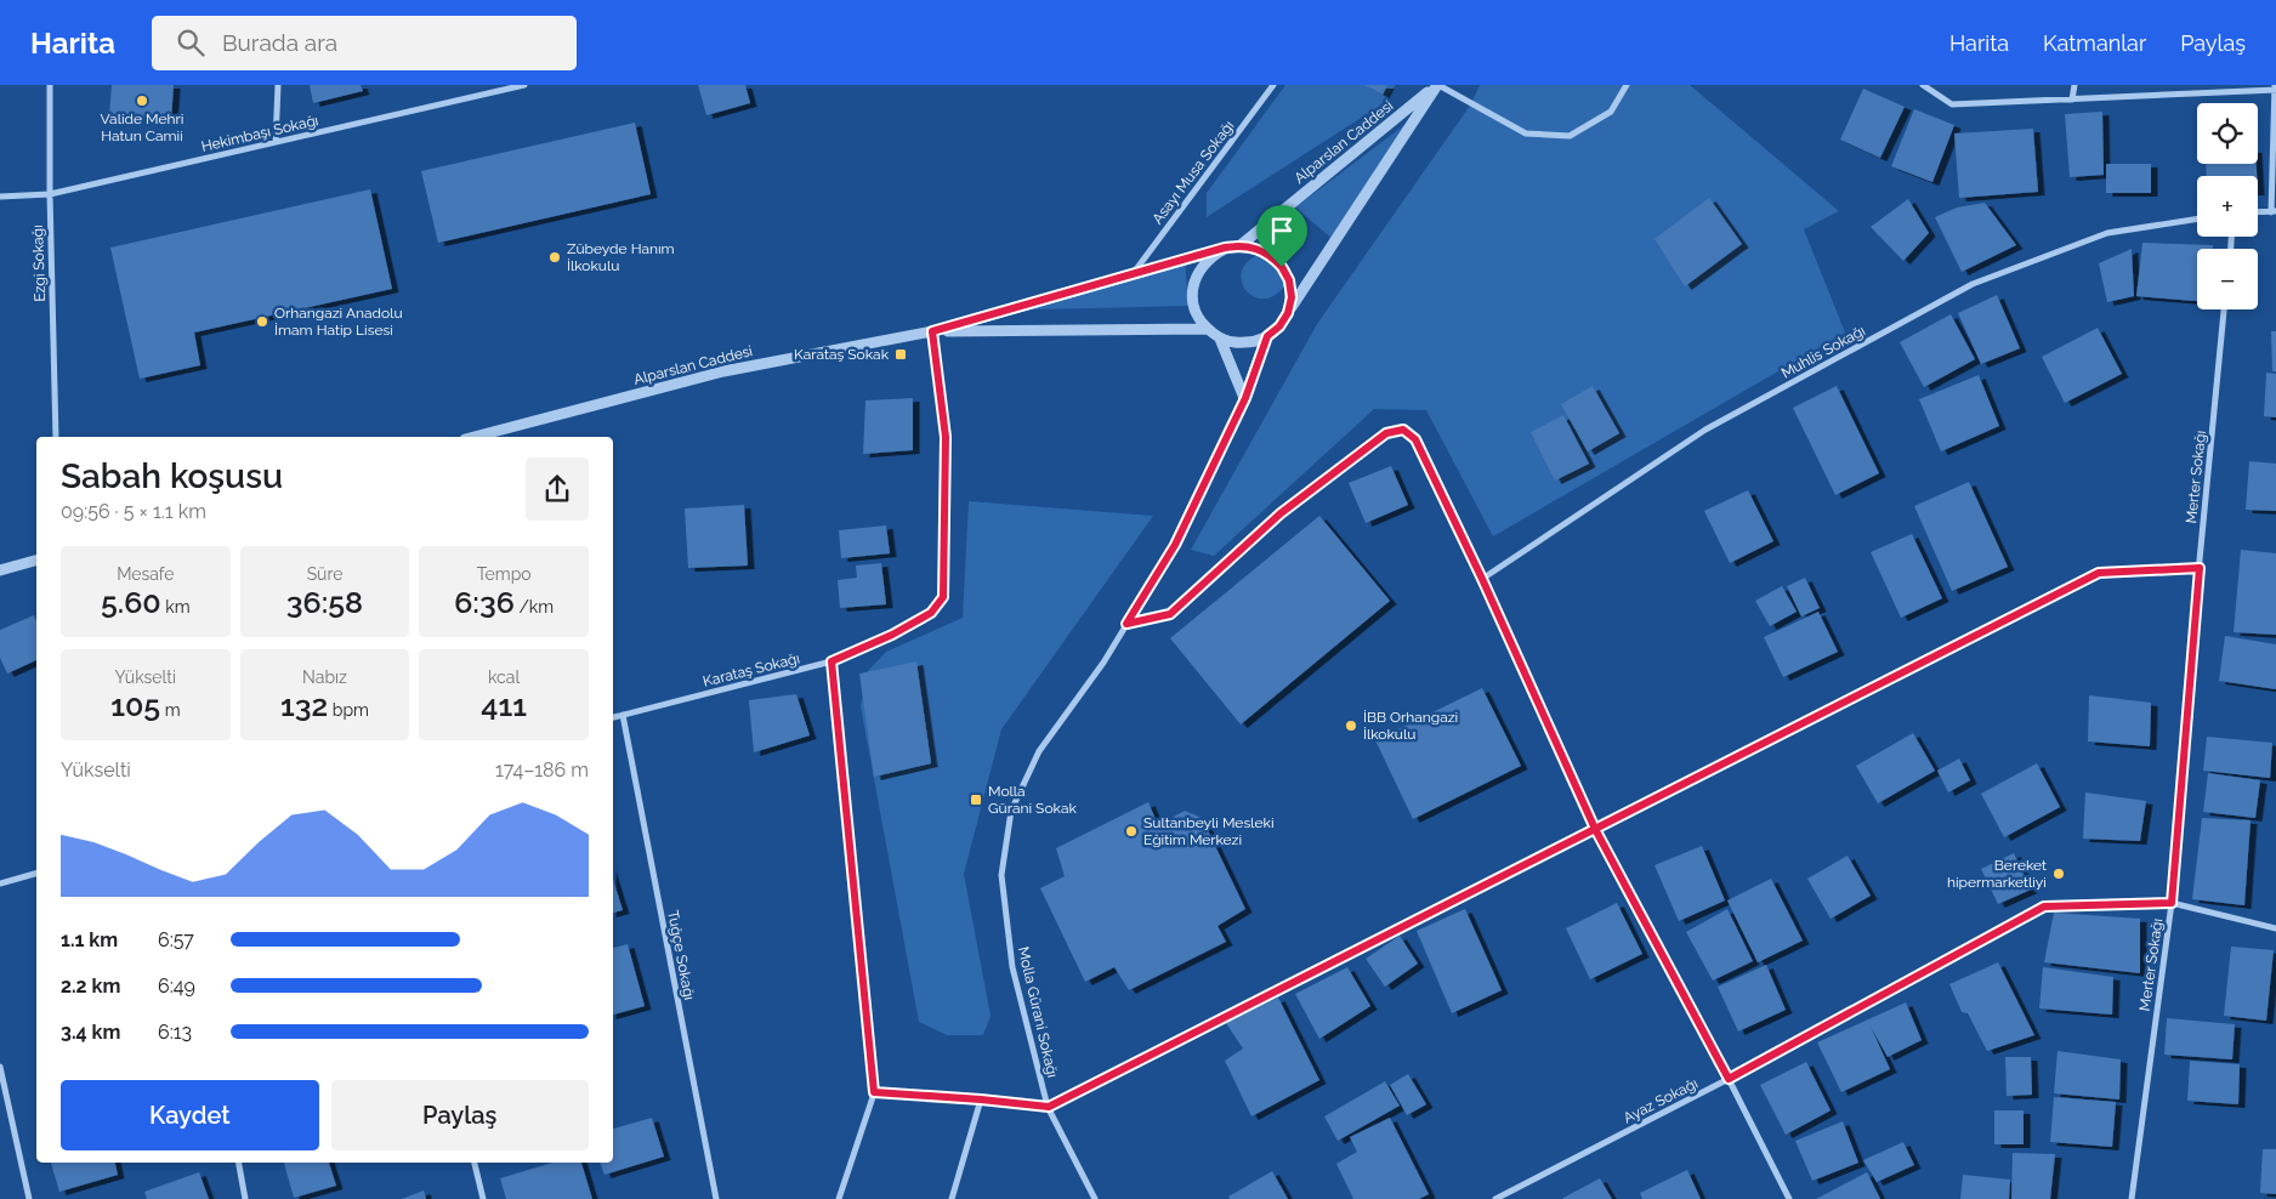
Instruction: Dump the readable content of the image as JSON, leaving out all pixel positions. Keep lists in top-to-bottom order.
{
  "streets": {
    "street": [
      "Hekimbaşı Sokağı",
      "Alparslan Caddesi",
      "Asayı Musa Sokağı",
      "Ezgi Sokağı",
      "Muhlis Sokağı",
      "Merter Sokağı",
      "Karataş Sokağı",
      "Tuğçe Sokağı",
      "Molla Gürani Sokağı",
      "Ayaz Sokağı"
    ]
  },
  "crossings": [
    ["Hekimbaşı Sokağı", "Ezgi Sokağı"],
    ["Alparslan Caddesi", "Karataş Sokağı"],
    ["Merter Sokağı", "Molla Gürani Sokağı"],
    ["Merter Sokağı", "Ayaz Sokağı"],
    ["Karataş Sokağı", "Tuğçe Sokağı"]
  ],
  "places": {
    "other": [
      "Valide Mehri Hatun Camii",
      "Zübeyde Hanım İlkokulu",
      "Orhangazi Anadolu İmam Hatip Lisesi",
      "İBB Orhangazi İlkokulu",
      "Sultanbeyli Mesleki Eğitim Merkezi",
      "Bereket hipermarketliyi"
    ],
    "transit": ["Karataş Sokak", "Molla Gürani Sokak"]
  },
  "page": {
    "header": "Harita",
    "search": "Burada ara",
    "nav": ["Harita", "Katmanlar", "Paylaş"],
    "map_buttons": ["+", "−"],
    "heading": ["Sabah koşusu", "09:56 · 5 × 1.1 km"],
    "stats": [
      ["Mesafe", "5.60 km"],
      ["Süre", "36:58"],
      ["Tempo", "6:36 /km"],
      ["Yükselti", "105 m"],
      ["Nabız", "132 bpm"],
      ["kcal", "411"]
    ],
    "chart": ["Yükselti", "174–186 m"],
    "list": [
      {
        "name": "1.1 km",
        "note": "6:57"
      },
      {
        "name": "2.2 km",
        "note": "6:49"
      },
      {
        "name": "3.4 km",
        "note": "6:13"
      }
    ],
    "buttons": ["Kaydet", "Paylaş"]
  }
}
